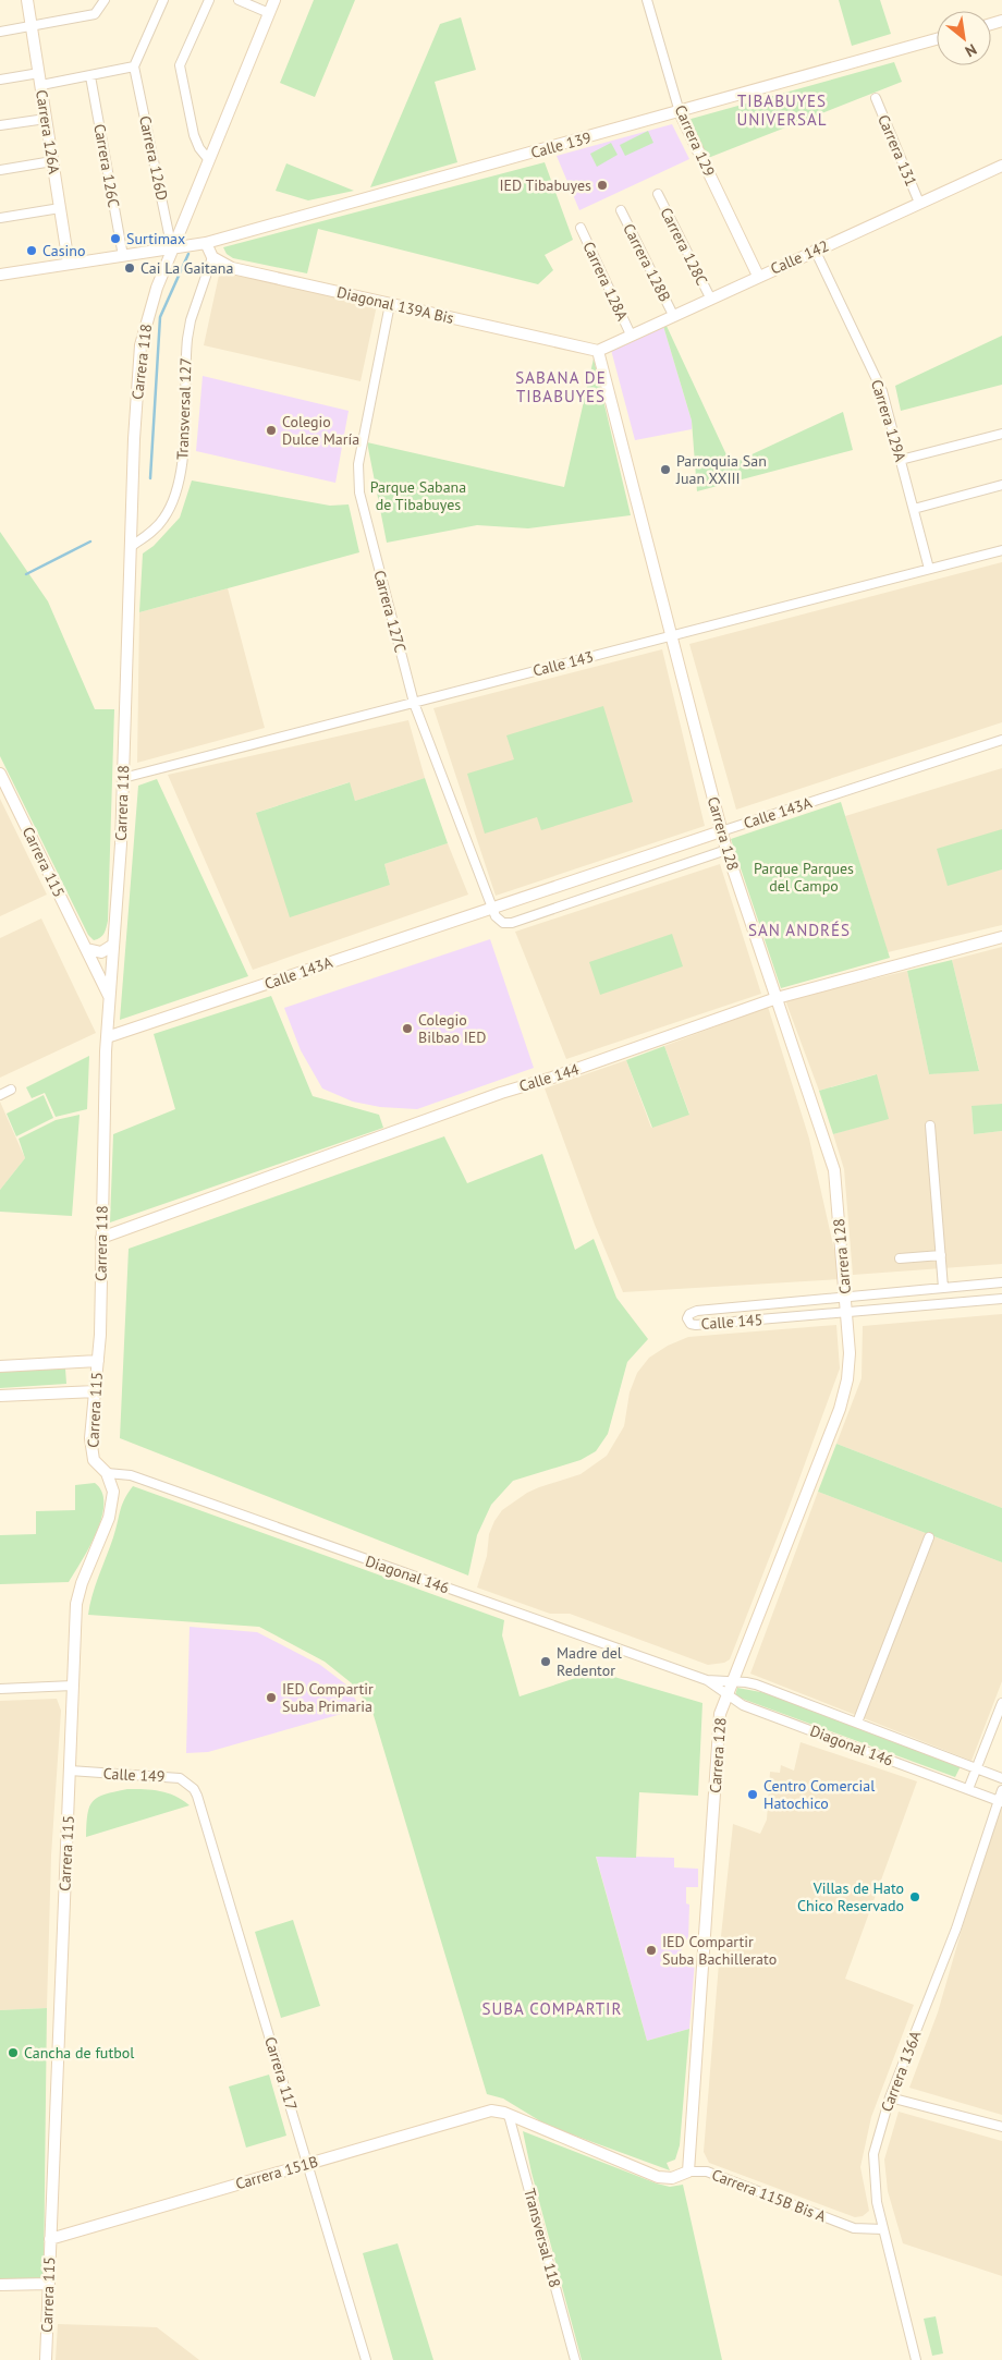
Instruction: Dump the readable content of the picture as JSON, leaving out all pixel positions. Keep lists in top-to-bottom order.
{
  "streets": {
    "street": [
      "Carrera 126A",
      "Carrera 129",
      "Calle 139",
      "Carrera 131",
      "Carrera 126D",
      "Carrera 126C",
      "Carrera 128C",
      "Calle 142",
      "Carrera 128B",
      "Carrera 128A",
      "Diagonal 139A Bis",
      "Carrera 118",
      "Transversal 127",
      "Carrera 129A",
      "Carrera 127C",
      "Calle 143",
      "Calle 143A",
      "Carrera 128",
      "Carrera 115",
      "Calle 144",
      "Calle 145",
      "Diagonal 146",
      "Calle 149",
      "Carrera 136A",
      "Carrera 117",
      "Carrera 151B",
      "Carrera 115B Bis A",
      "Transversal 118"
    ]
  },
  "crossings": [
    ["Carrera 126A", "Calle 139"],
    ["Carrera 129", "Calle 139"],
    ["Carrera 129", "Calle 142"],
    ["Calle 139", "Carrera 126D"],
    ["Calle 139", "Carrera 126C"],
    ["Calle 139", "Carrera 118"],
    ["Carrera 131", "Calle 142"],
    ["Carrera 126D", "Carrera 118"],
    ["Carrera 128C", "Calle 142"],
    ["Calle 142", "Carrera 128B"],
    ["Calle 142", "Carrera 128A"],
    ["Calle 142", "Diagonal 139A Bis"],
    ["Calle 142", "Carrera 129A"],
    ["Calle 142", "Carrera 128"],
    ["Diagonal 139A Bis", "Transversal 127"],
    ["Diagonal 139A Bis", "Carrera 127C"],
    ["Diagonal 139A Bis", "Carrera 128"],
    ["Carrera 118", "Transversal 127"],
    ["Carrera 118", "Calle 143"],
    ["Carrera 118", "Calle 143A"],
    ["Carrera 118", "Carrera 115"],
    ["Carrera 118", "Calle 144"],
    ["Carrera 129A", "Calle 143"],
    ["Carrera 127C", "Calle 143"],
    ["Carrera 127C", "Calle 143A"],
    ["Calle 143", "Carrera 128"],
    ["Calle 143A", "Carrera 128"],
    ["Carrera 128", "Calle 144"],
    ["Carrera 128", "Calle 145"],
    ["Carrera 128", "Diagonal 146"],
    ["Carrera 128", "Carrera 115B Bis A"],
    ["Carrera 115", "Diagonal 146"],
    ["Carrera 115", "Calle 149"],
    ["Carrera 115", "Carrera 151B"],
    ["Diagonal 146", "Carrera 136A"],
    ["Calle 149", "Carrera 117"],
    ["Carrera 136A", "Carrera 115B Bis A"],
    ["Carrera 117", "Carrera 151B"],
    ["Carrera 151B", "Carrera 115B Bis A"],
    ["Carrera 151B", "Transversal 118"],
    ["Carrera 115B Bis A", "Transversal 118"]
  ],
  "districts": [
    "TIBABUYES UNIVERSAL",
    "SABANA DE TIBABUYES",
    "SAN ANDRÉS",
    "SUBA COMPARTIR"
  ],
  "parks": ["Parque Sabana de Tibabuyes", "Parque Parques del Campo"],
  "places": [
    "IED Tibabuyes",
    "Surtimax",
    "Casino",
    "Cai La Gaitana",
    "Colegio Dulce María",
    "Parroquia San Juan XXIII",
    "Colegio Bilbao IED",
    "Madre del Redentor",
    "IED Compartir Suba Primaria",
    "Centro Comercial Hatochico",
    "Villas de Hato Chico Reservado",
    "IED Compartir Suba Bachillerato",
    "Cancha de futbol"
  ],
  "north": "bottom right"
}
